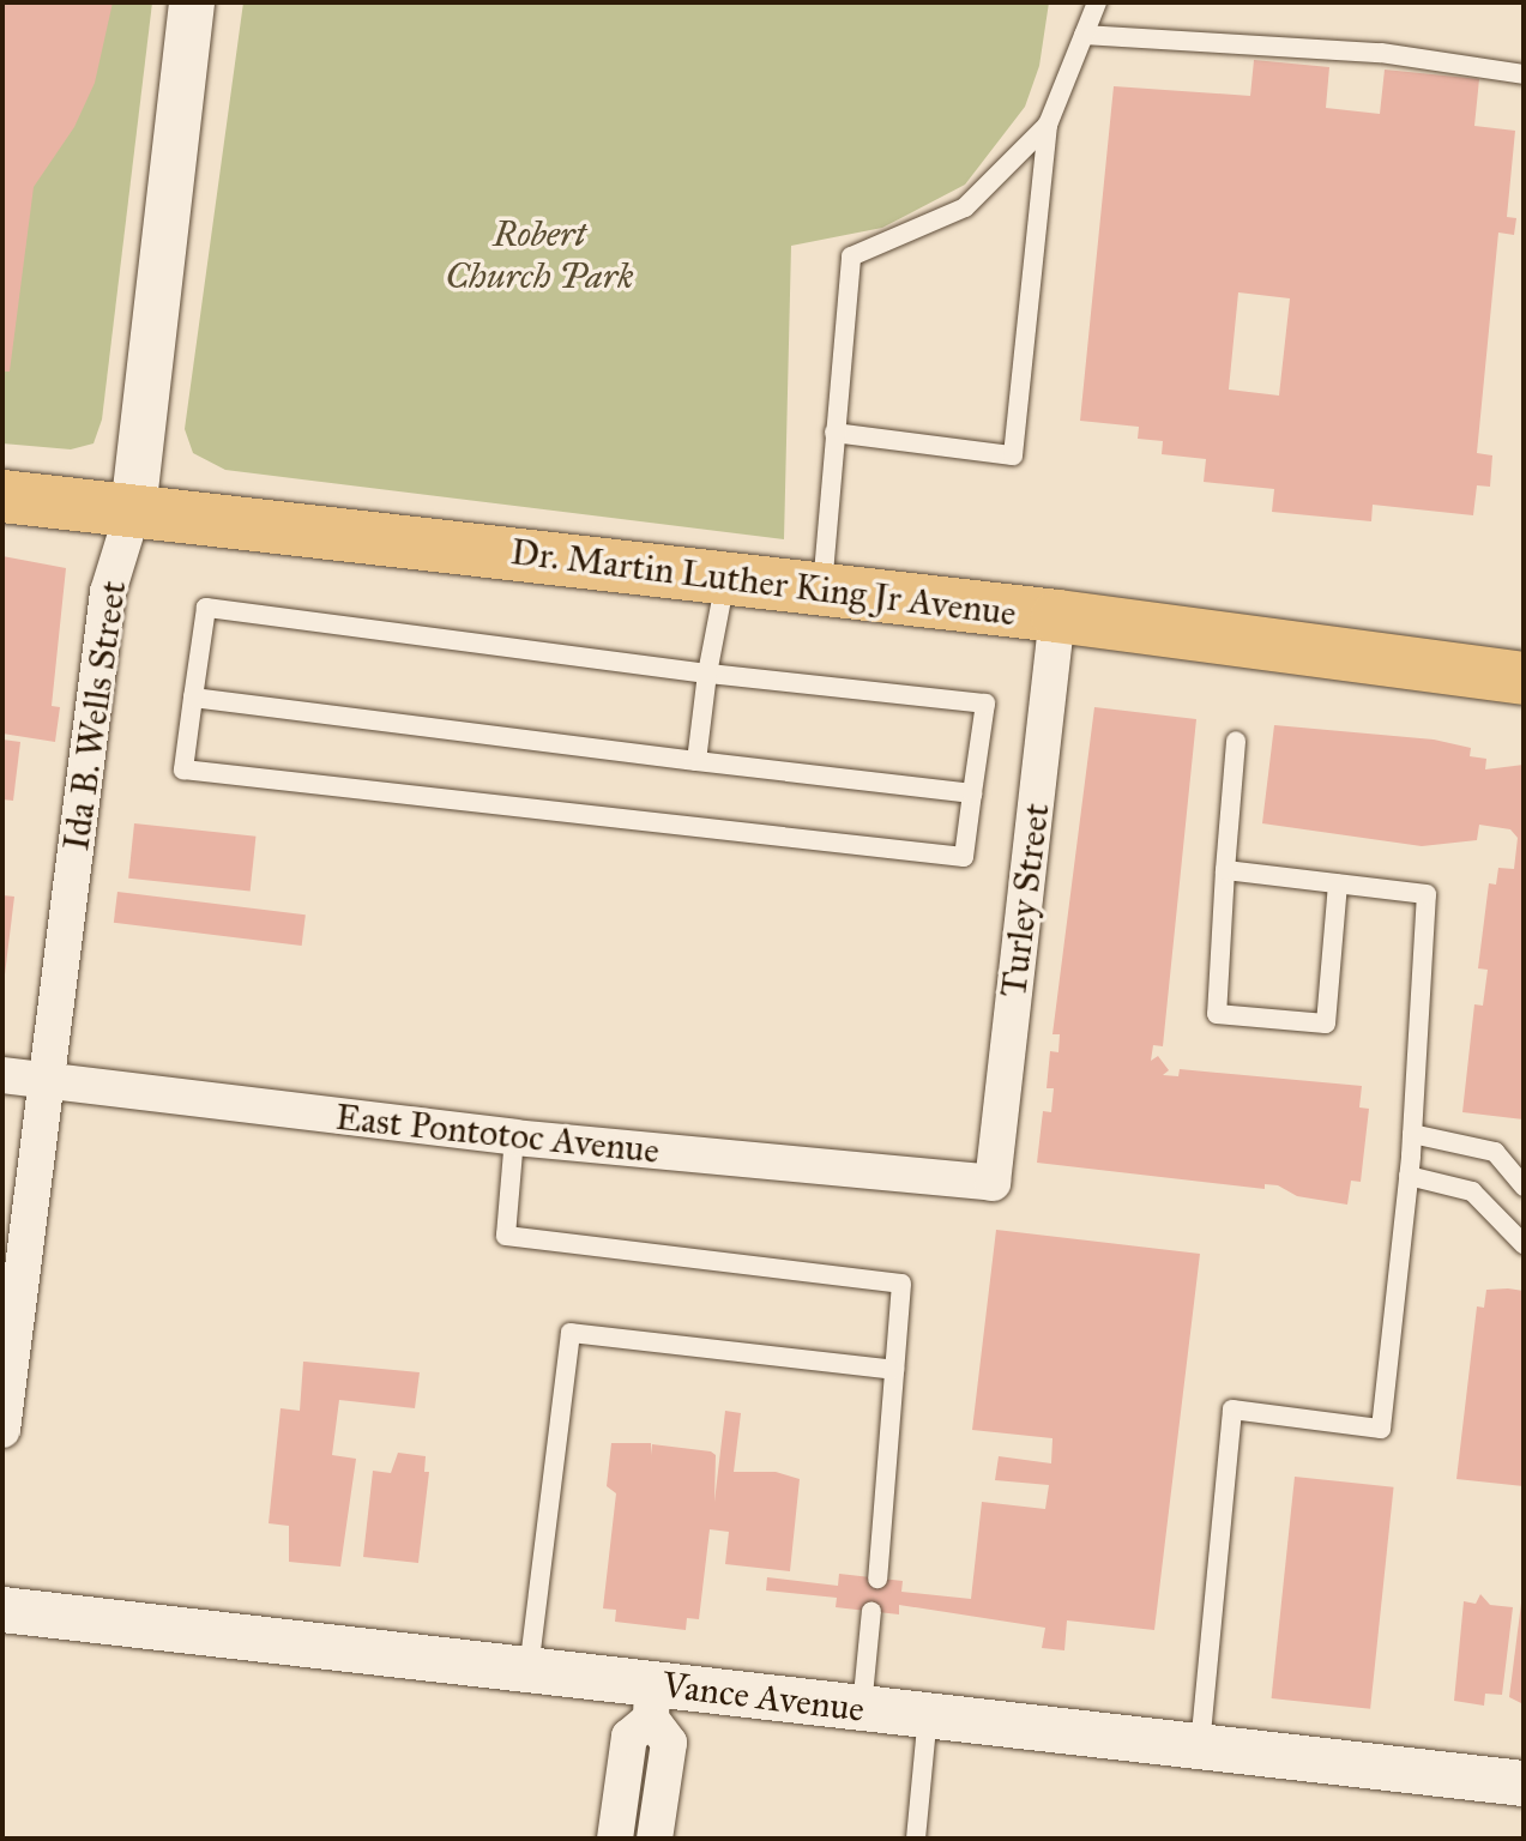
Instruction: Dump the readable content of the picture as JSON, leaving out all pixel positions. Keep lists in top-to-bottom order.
{
  "streets": {
    "main road": ["Dr. Martin Luther King Jr Avenue"],
    "street": [
      "Ida B. Wells Street",
      "Turley Street",
      "East Pontotoc Avenue",
      "Vance Avenue"
    ]
  },
  "crossings": [
    ["Dr. Martin Luther King Jr Avenue", "Ida B. Wells Street"],
    ["Dr. Martin Luther King Jr Avenue", "Turley Street"],
    ["Ida B. Wells Street", "East Pontotoc Avenue"],
    ["Turley Street", "East Pontotoc Avenue"]
  ],
  "parks": ["Robert Church Park"]
}
